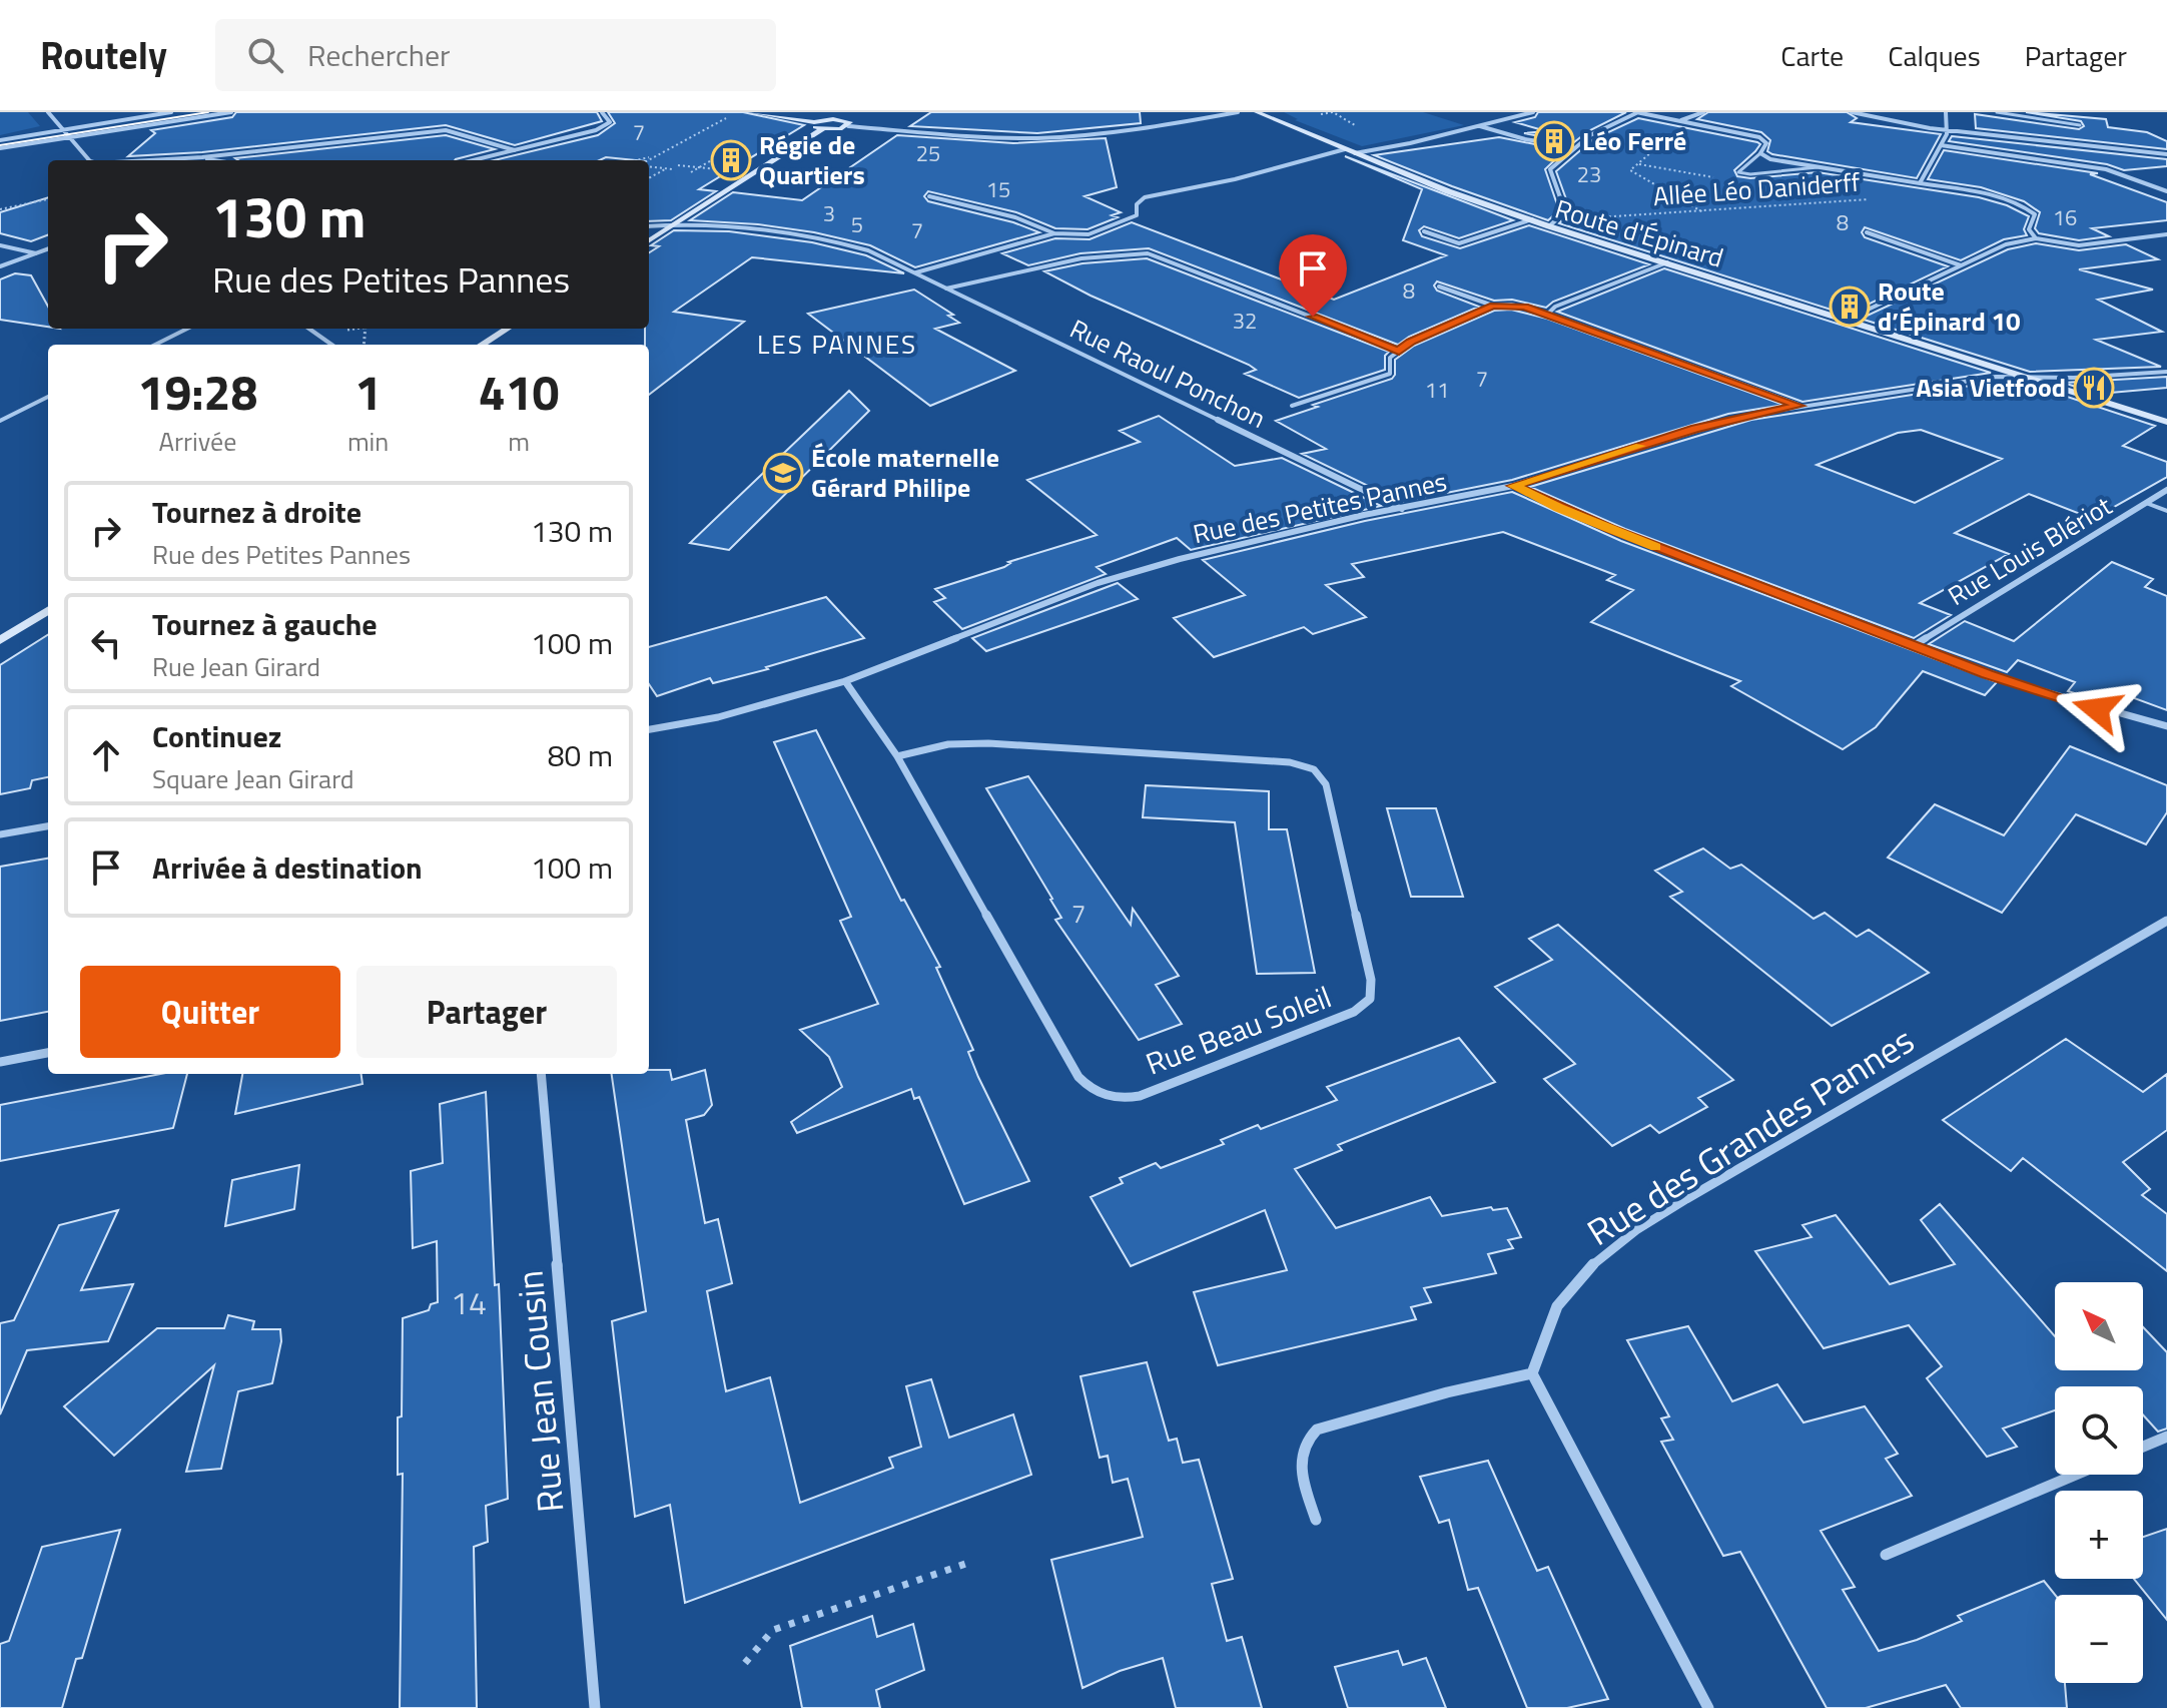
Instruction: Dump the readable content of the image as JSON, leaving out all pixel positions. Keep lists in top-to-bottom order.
{
  "streets": {
    "main road": ["Route d'Épinard"],
    "street": [
      "Rue Raoul Ponchon",
      "Rue des Petites Pannes",
      "Rue Louis Blériot",
      "Rue Beau Soleil",
      "Rue des Grandes Pannes",
      "Rue Jean Cousin"
    ],
    "path": ["Allée Léo Daniderff"]
  },
  "crossings": [
    ["Route d'Épinard", "Rue des Petites Pannes"],
    ["Rue Raoul Ponchon", "Rue des Petites Pannes"],
    ["Rue des Petites Pannes", "Rue Beau Soleil"]
  ],
  "districts": ["LES PANNES"],
  "places": {
    "building": ["Léo Ferré", "Régie de Quartiers", "Route d’Épinard 10"],
    "restaurant": ["Asia Vietfood"],
    "school or university": ["École maternelle Gérard Philipe"]
  },
  "house_numbers": [
    "7",
    "25",
    "23",
    "15",
    "3",
    "16",
    "8",
    "5",
    "7",
    "8",
    "32",
    "7",
    "11",
    "7",
    "14"
  ],
  "north": "top left",
  "page": {
    "header": "Routely",
    "search": "Rechercher",
    "nav": ["Carte", "Calques", "Partager"],
    "turn": ["130 m", "Rue des Petites Pannes"],
    "eta": [
      "19:28",
      "Arrivée",
      "1",
      "min",
      "410",
      "m"
    ],
    "list": [
      {
        "name": "Tournez à droite",
        "note": "Rue des Petites Pannes",
        "value": "130 m"
      },
      {
        "name": "Tournez à gauche",
        "note": "Rue Jean Girard",
        "value": "100 m"
      },
      {
        "name": "Continuez",
        "note": "Square Jean Girard",
        "value": "80 m"
      },
      {
        "name": "Arrivée à destination",
        "value": "100 m"
      }
    ],
    "buttons": ["Quitter", "Partager"],
    "map_buttons": ["+", "−"]
  }
}
